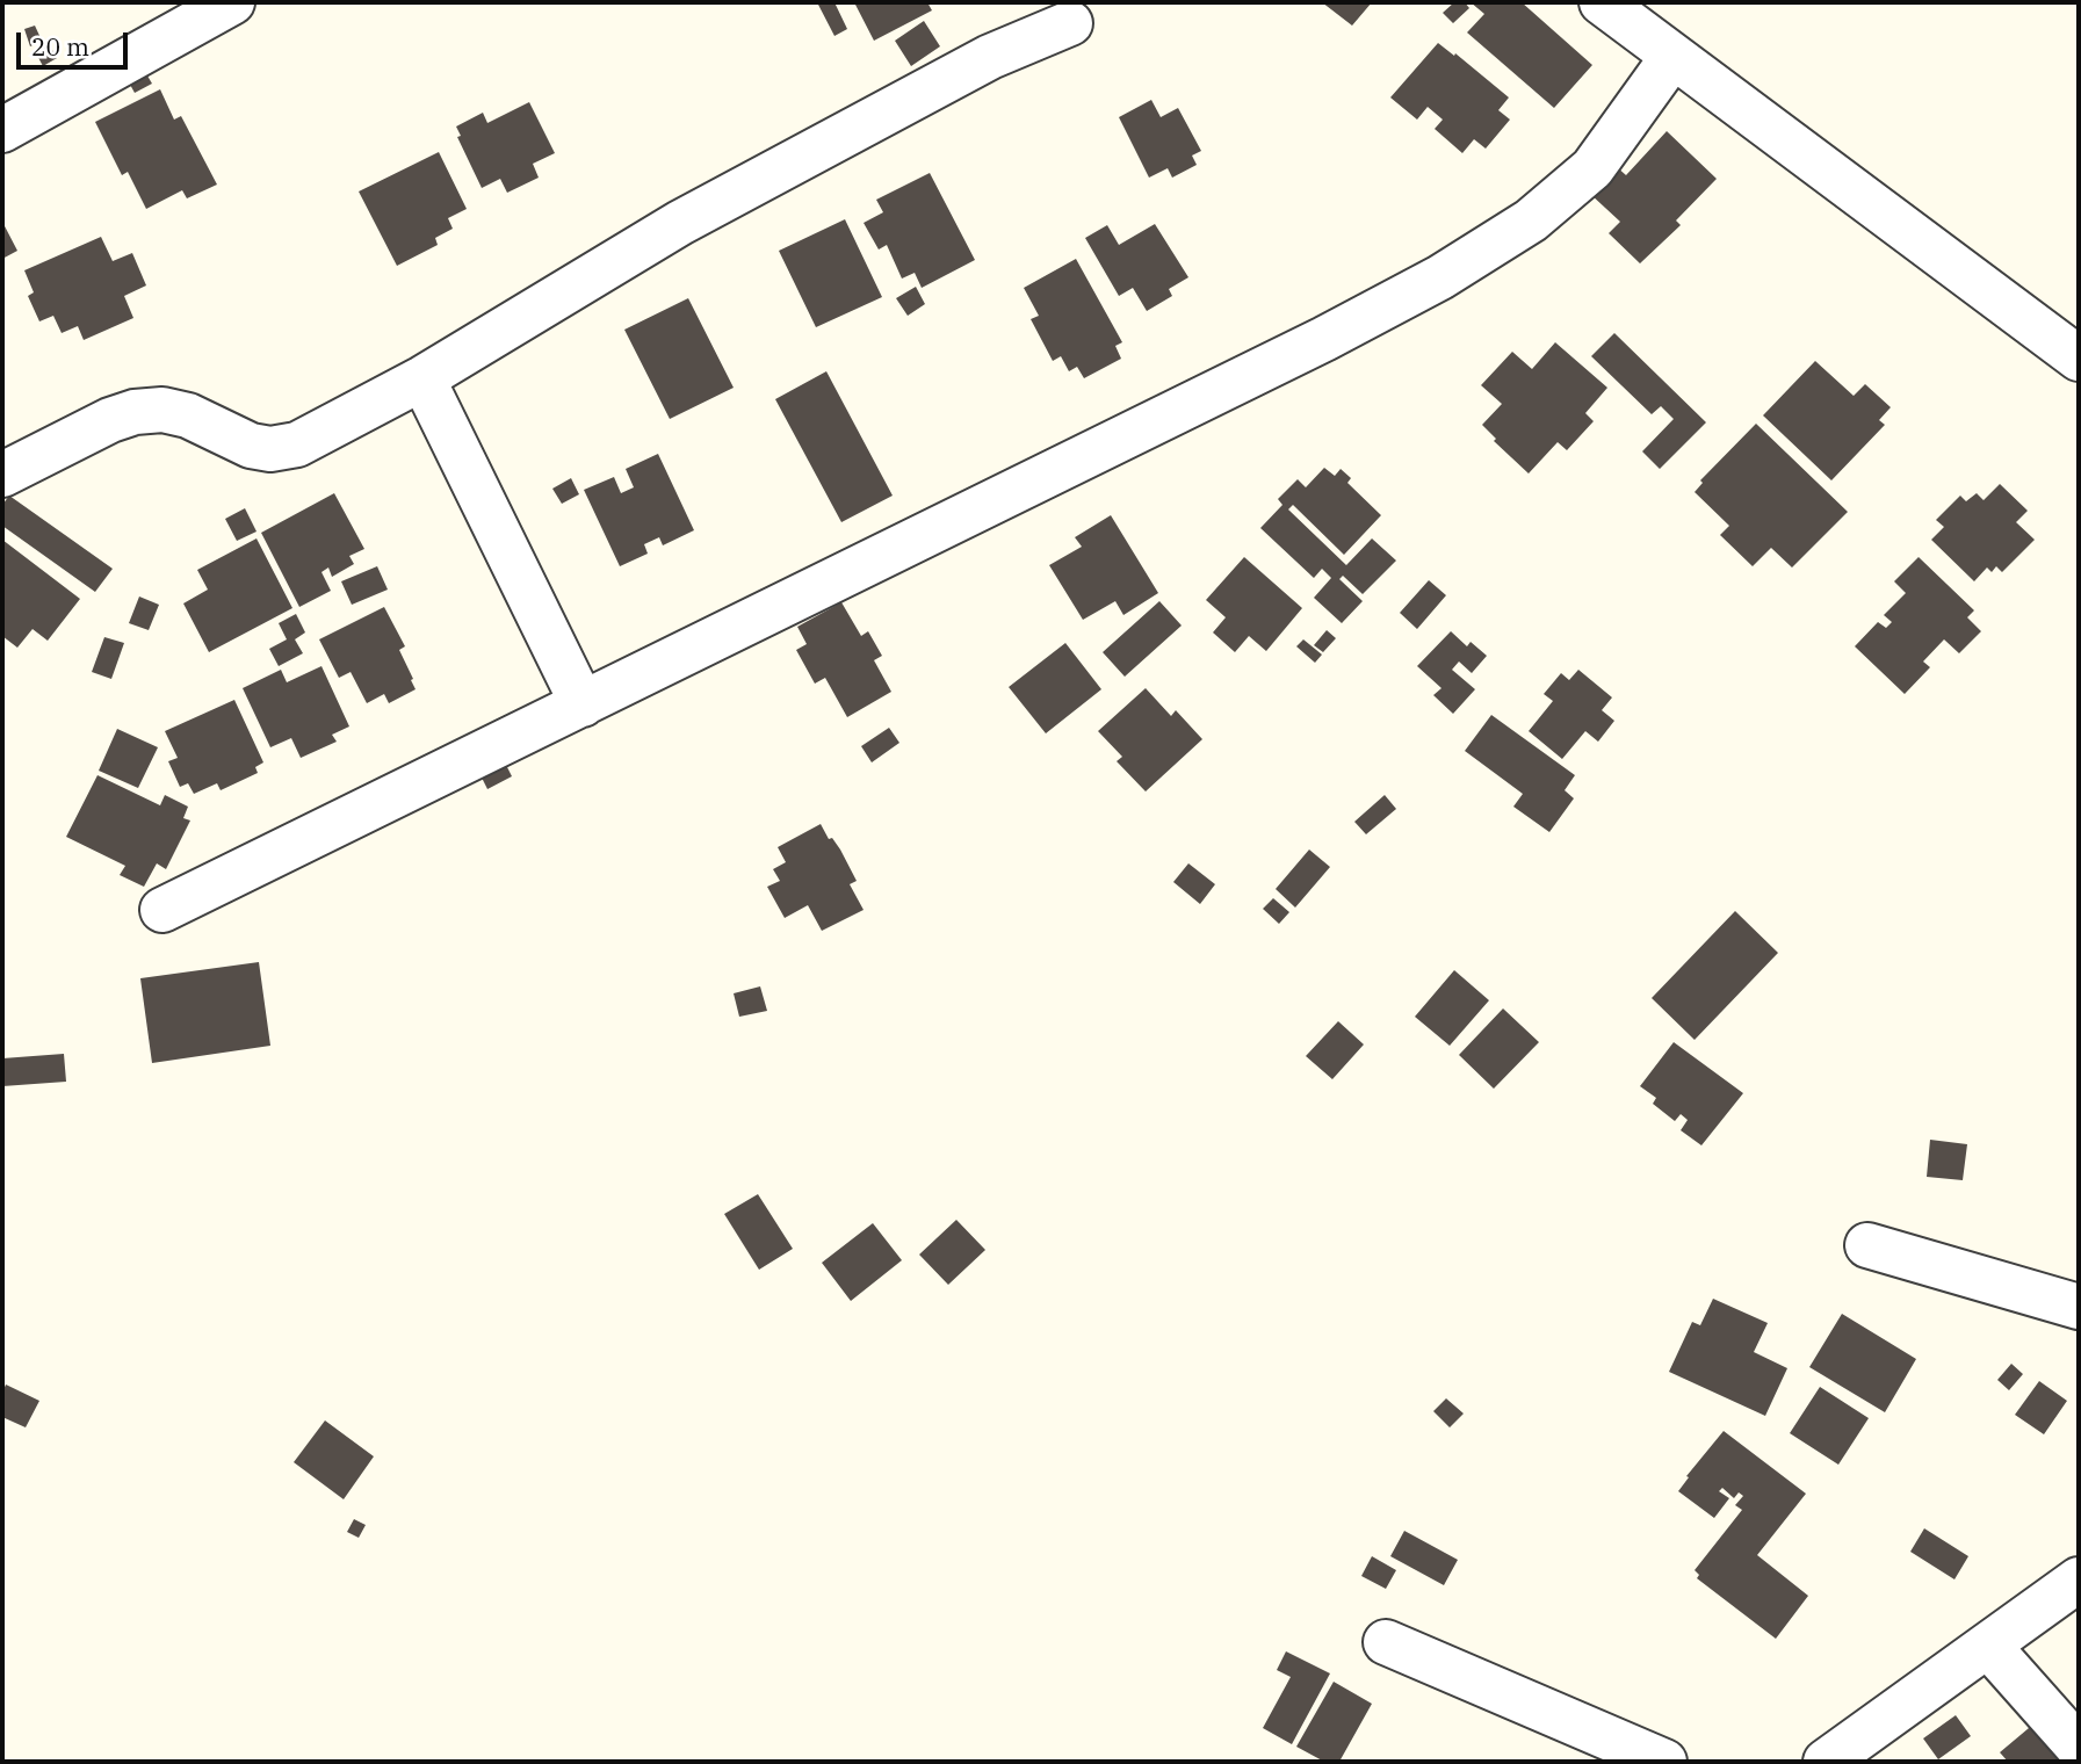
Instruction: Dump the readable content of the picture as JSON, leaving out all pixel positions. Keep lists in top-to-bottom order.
{
  "scale_bar": "20 m"
}
